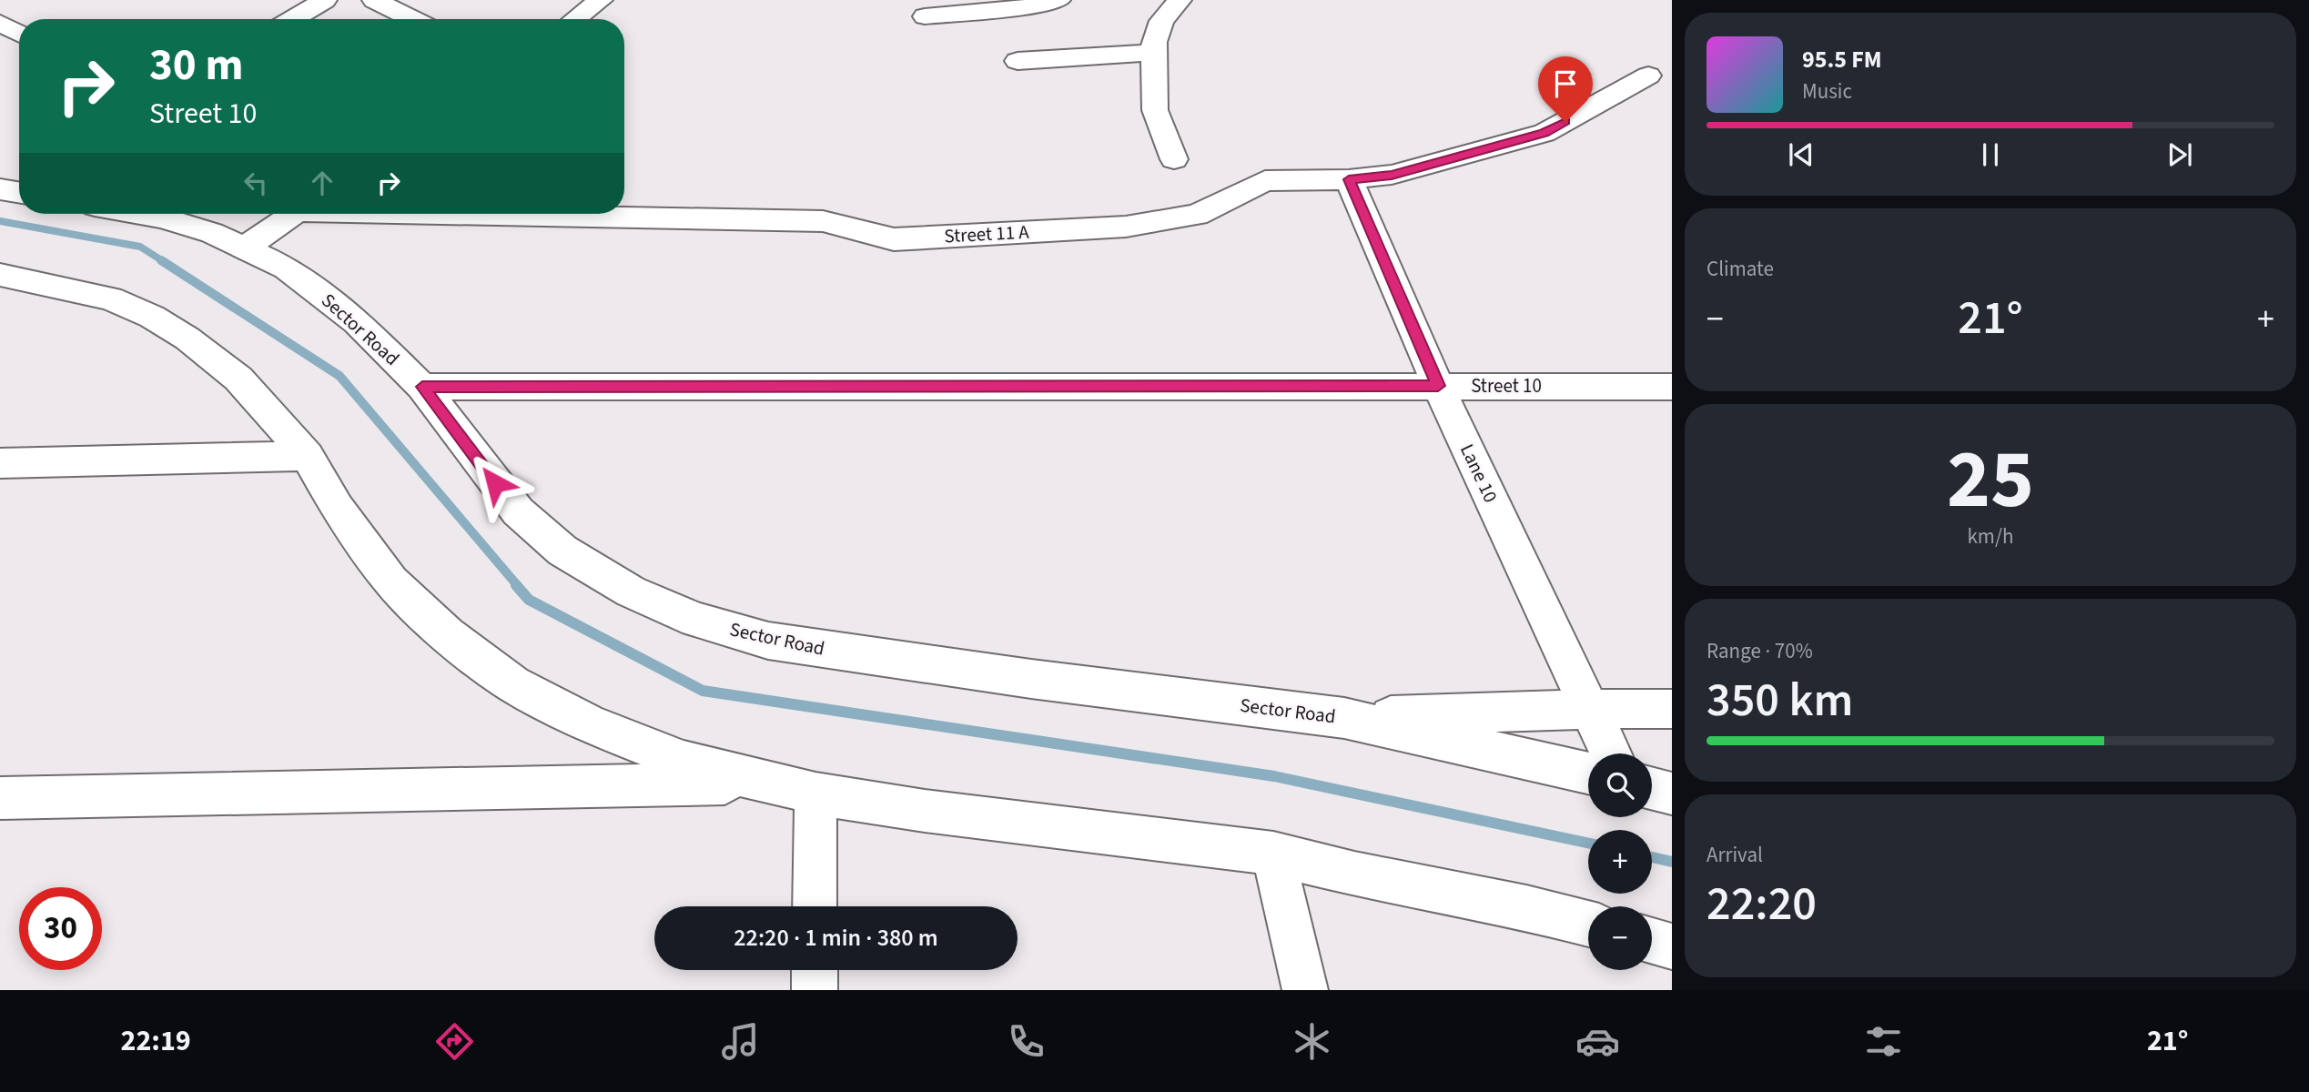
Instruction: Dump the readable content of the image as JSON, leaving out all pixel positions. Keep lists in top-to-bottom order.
{
  "streets": {
    "street": [
      "Street 11 A",
      "Sector Road",
      "Street 10",
      "Lane 10"
    ]
  },
  "crossings": [
    ["Street 11 A", "Lane 10"],
    ["Sector Road", "Street 10"],
    ["Street 10", "Lane 10"]
  ],
  "page": {
    "turn": ["30 m", "Street 10"],
    "song": ["95.5 FM", "Music"],
    "tile": [
      "Climate",
      ["25", "km/h"],
      ["Range · 70%", "350 km"],
      ["Arrival", "22:20"]
    ],
    "heat": ["−", "21°", "+"],
    "map_buttons": ["+", "−"],
    "limit": "30",
    "trip": "22:20 · 1 min · 380 m",
    "tabs": ["22:19", "21°"]
  }
}
